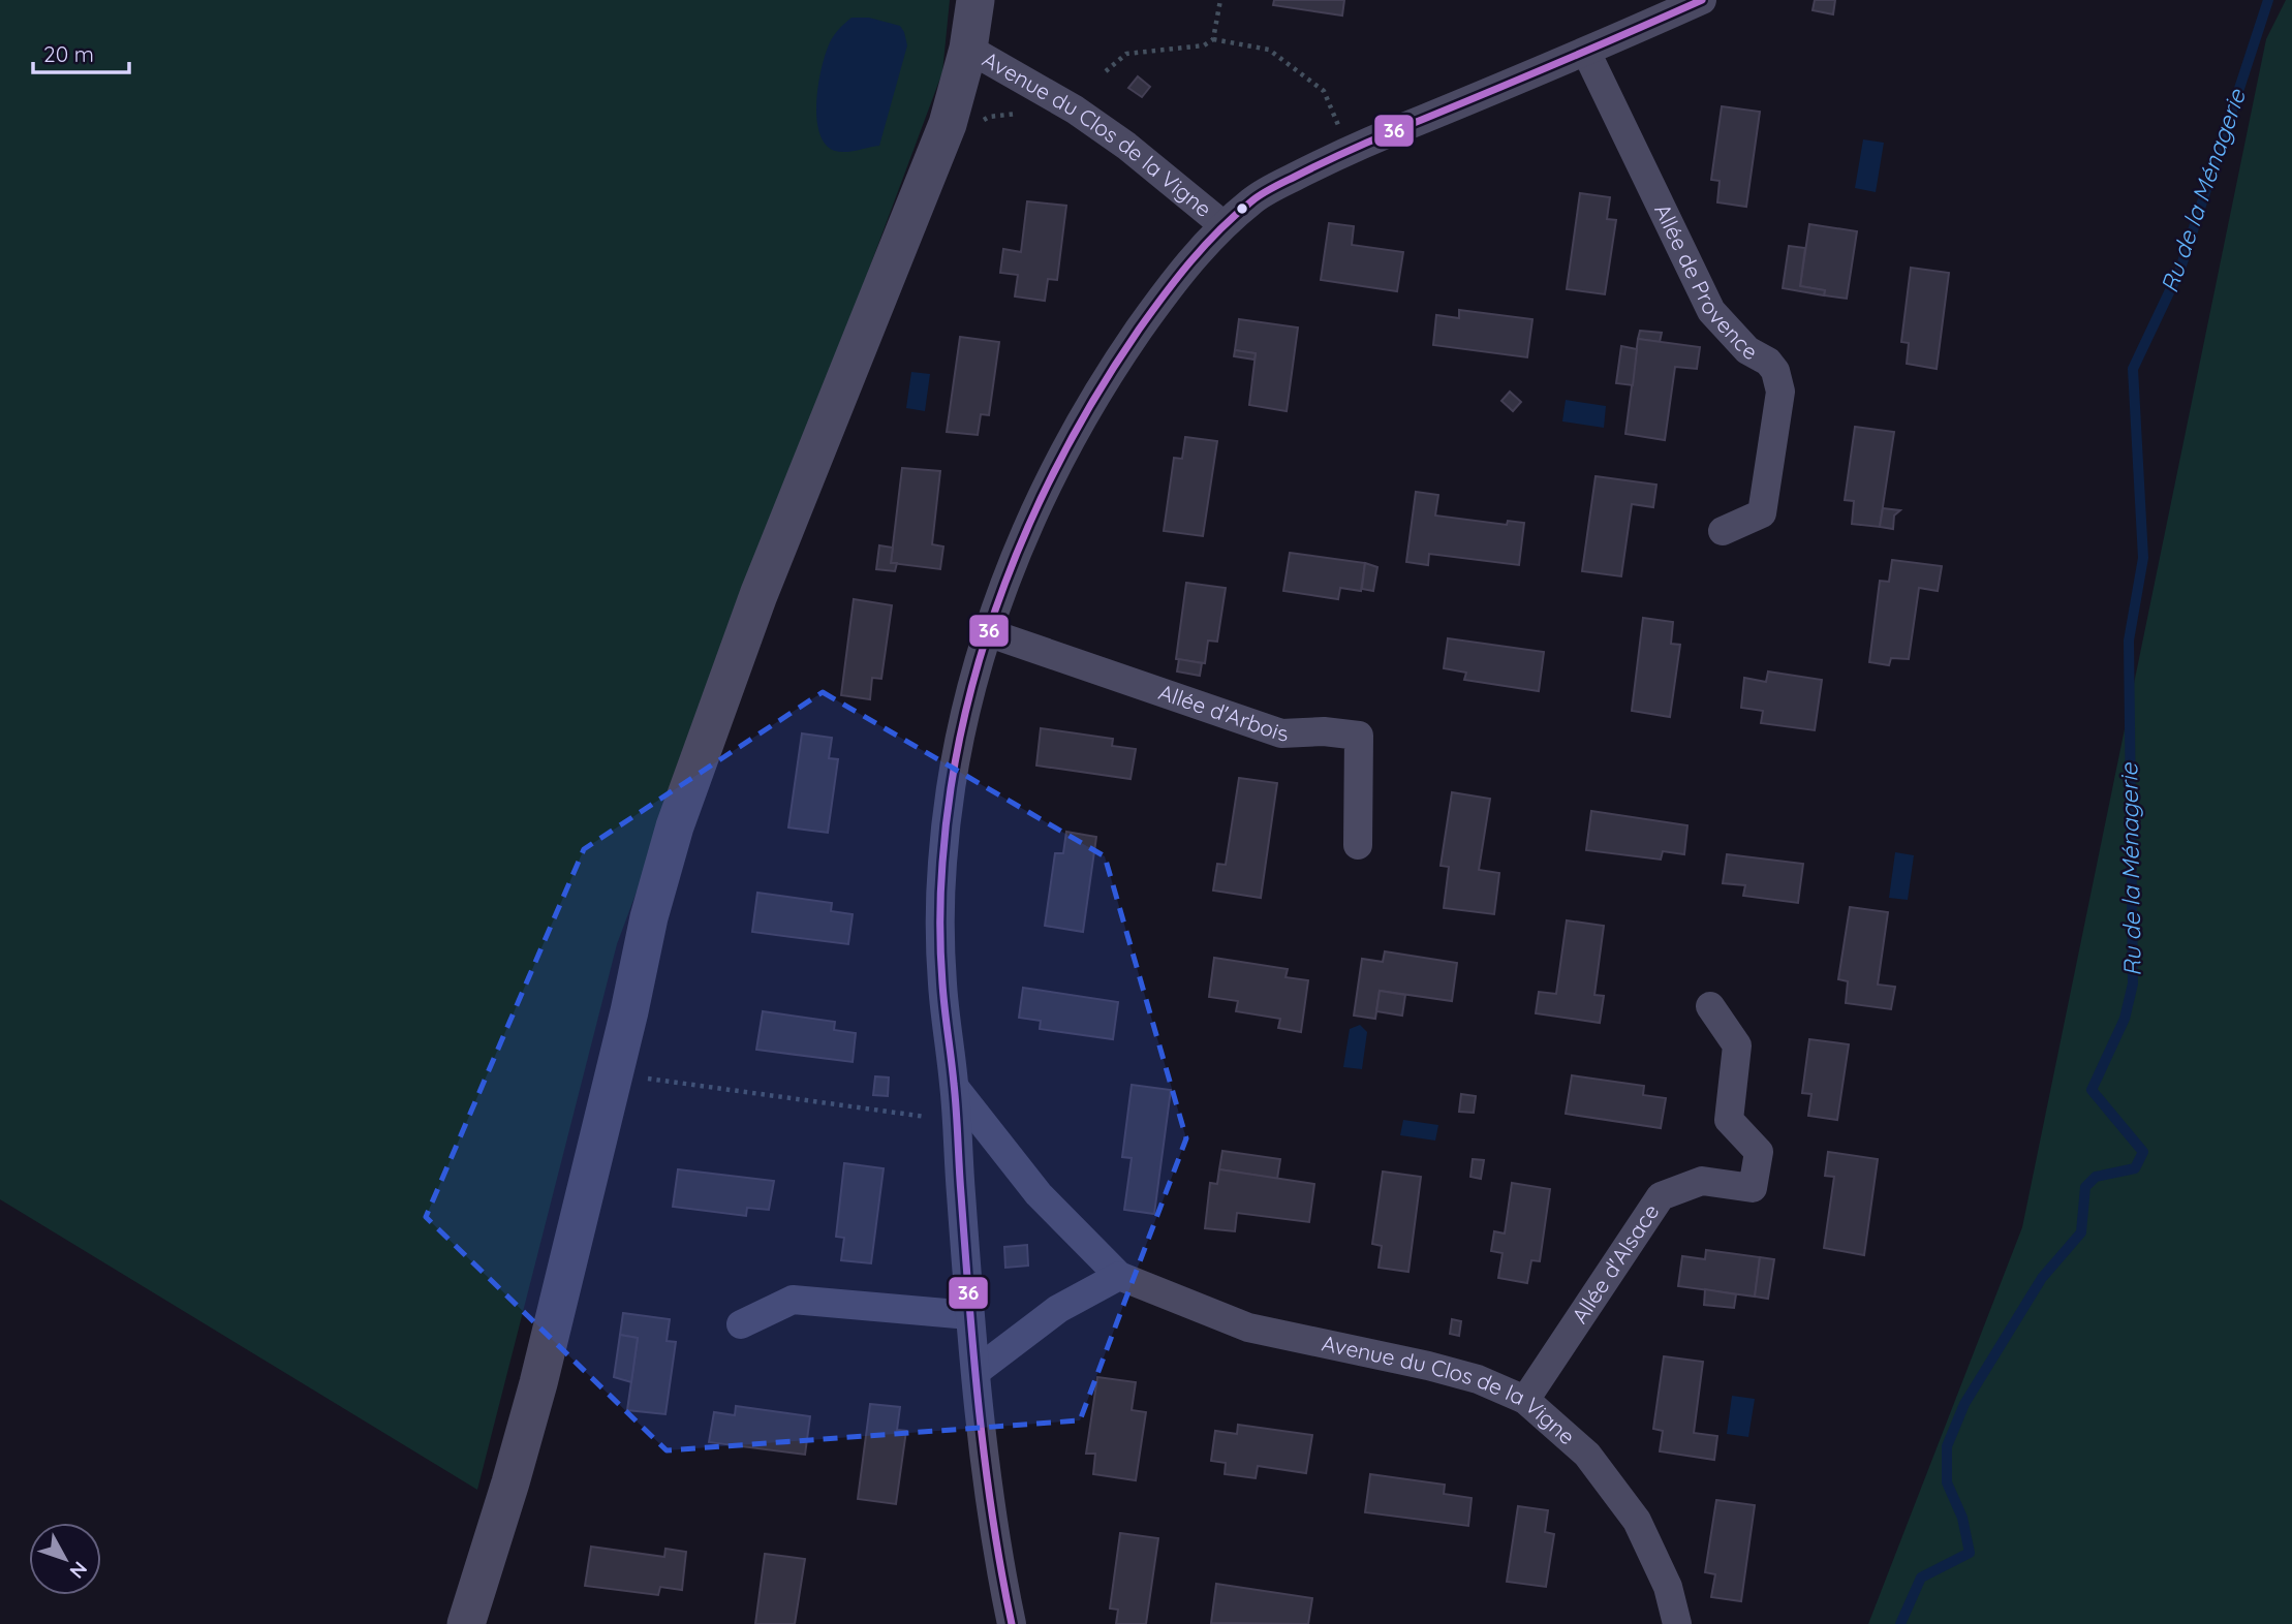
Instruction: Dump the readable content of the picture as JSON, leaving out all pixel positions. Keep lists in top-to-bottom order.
{
  "streets": {
    "street": [
      "Avenue du Clos de la Vigne",
      "Allée de Provence",
      "Allée d'Arbois",
      "Allée d'Alsace"
    ]
  },
  "crossings": [
    ["Avenue du Clos de la Vigne", "Allée de Provence"],
    ["Avenue du Clos de la Vigne", "Allée d'Arbois"],
    ["Avenue du Clos de la Vigne", "Allée d'Alsace"]
  ],
  "water": ["Ru de la Ménagerie"],
  "lines": ["transit line 36"],
  "scale_bar": "20 m",
  "north": "bottom right"
}
